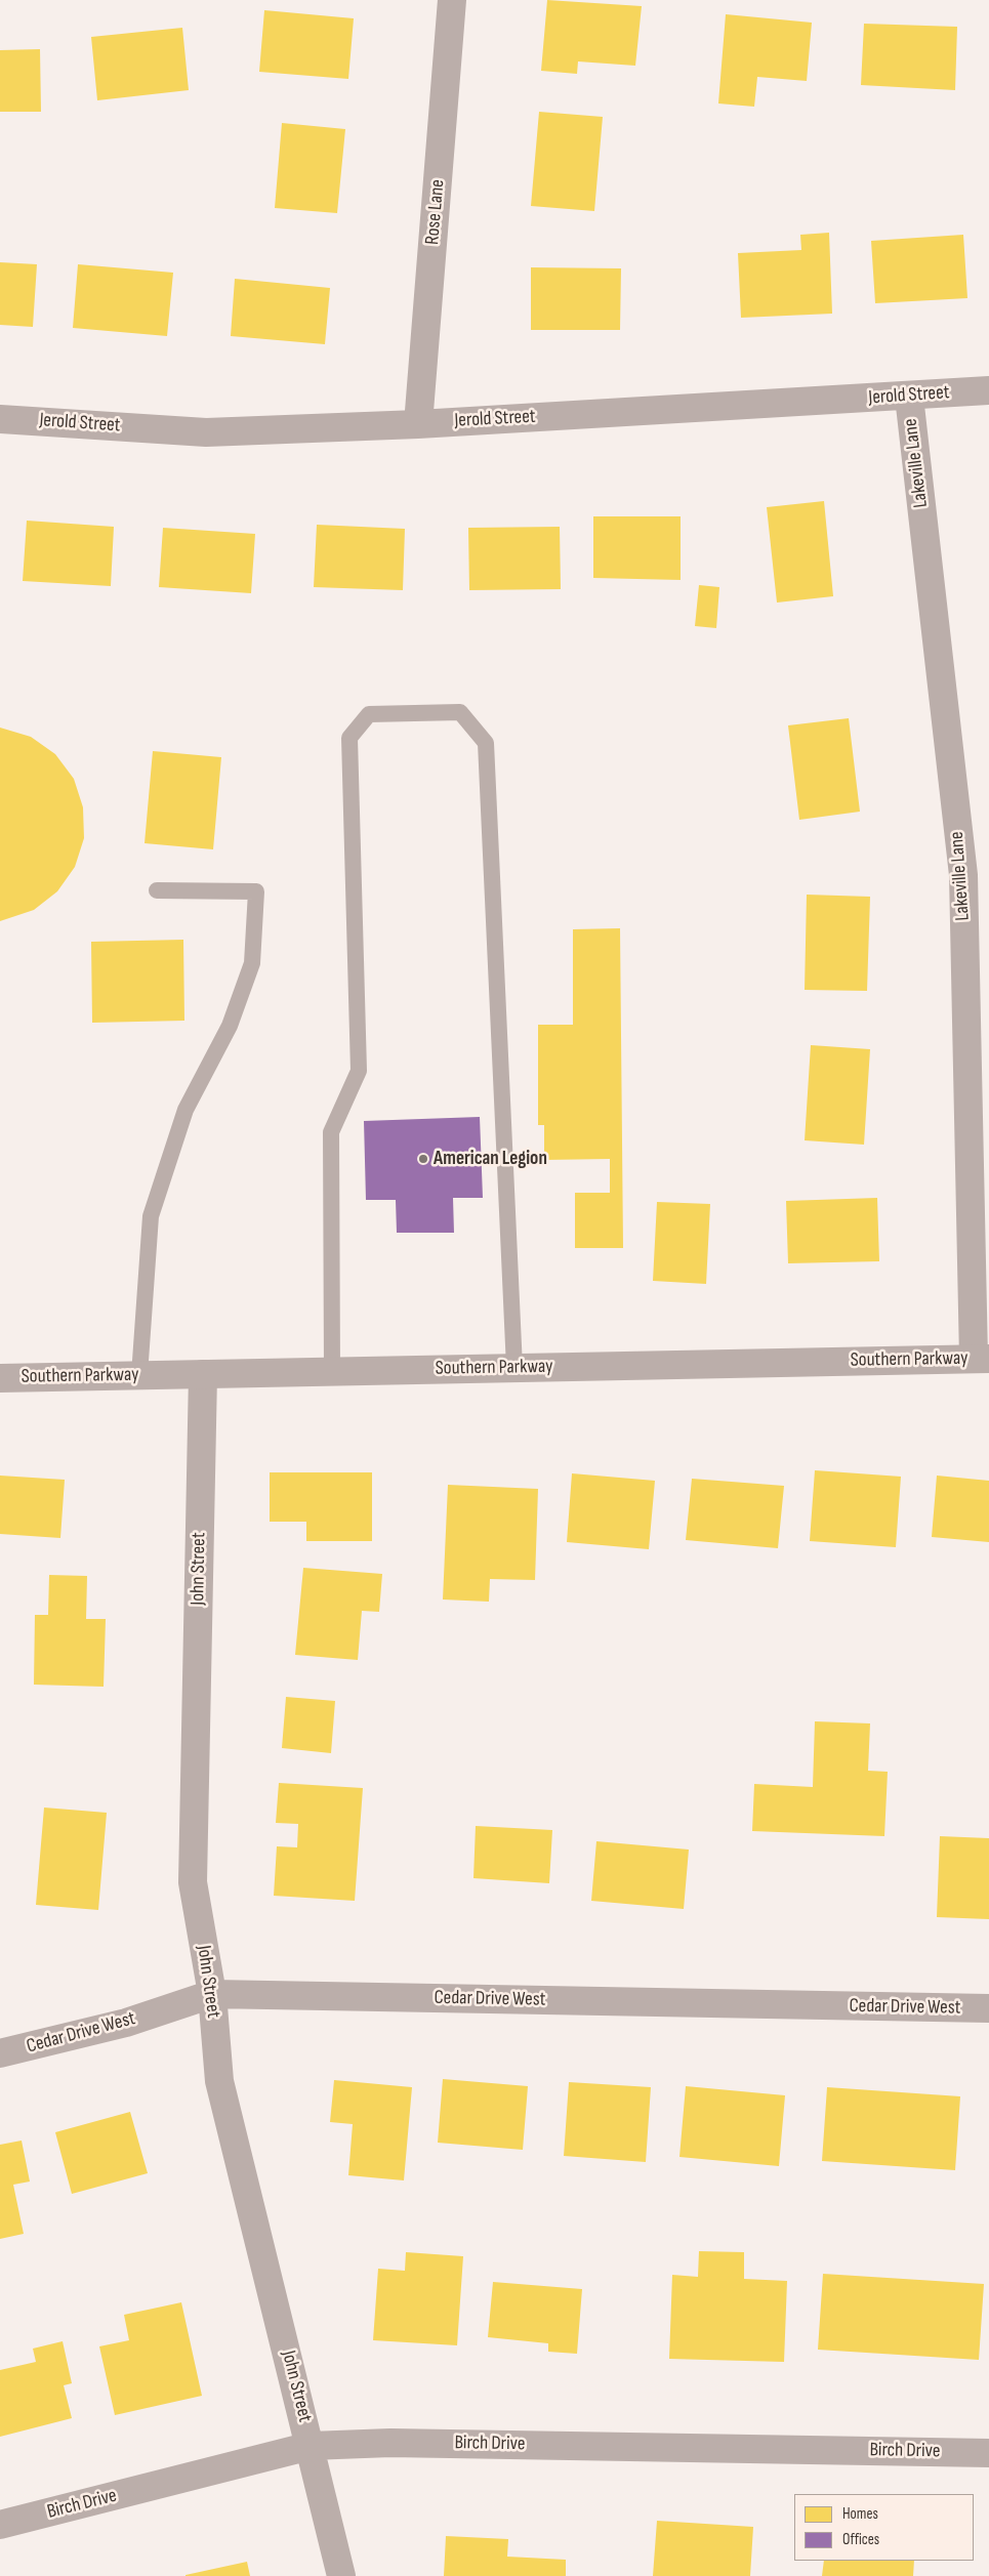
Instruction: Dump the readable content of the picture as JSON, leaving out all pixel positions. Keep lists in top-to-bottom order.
{
  "streets": {
    "street": [
      "Rose Lane",
      "Jerold Street",
      "Lakeville Lane",
      "Southern Parkway",
      "John Street",
      "Cedar Drive West",
      "Birch Drive"
    ]
  },
  "crossings": [
    ["Rose Lane", "Jerold Street"],
    ["Jerold Street", "Lakeville Lane"],
    ["Lakeville Lane", "Southern Parkway"],
    ["Southern Parkway", "John Street"],
    ["John Street", "Cedar Drive West"],
    ["John Street", "Birch Drive"]
  ],
  "places": ["American Legion"],
  "legend": ["Homes", "Offices"]
}
